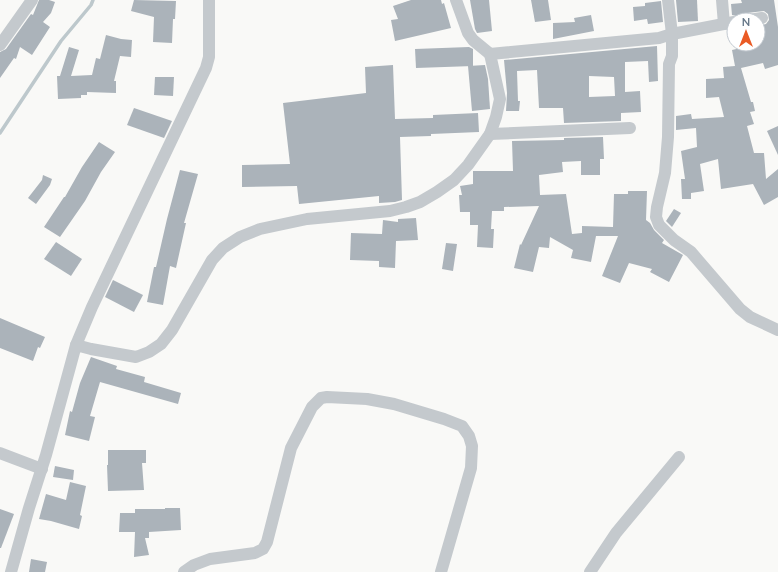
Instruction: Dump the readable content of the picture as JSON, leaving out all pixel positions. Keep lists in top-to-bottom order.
{
  "north": "top"
}
